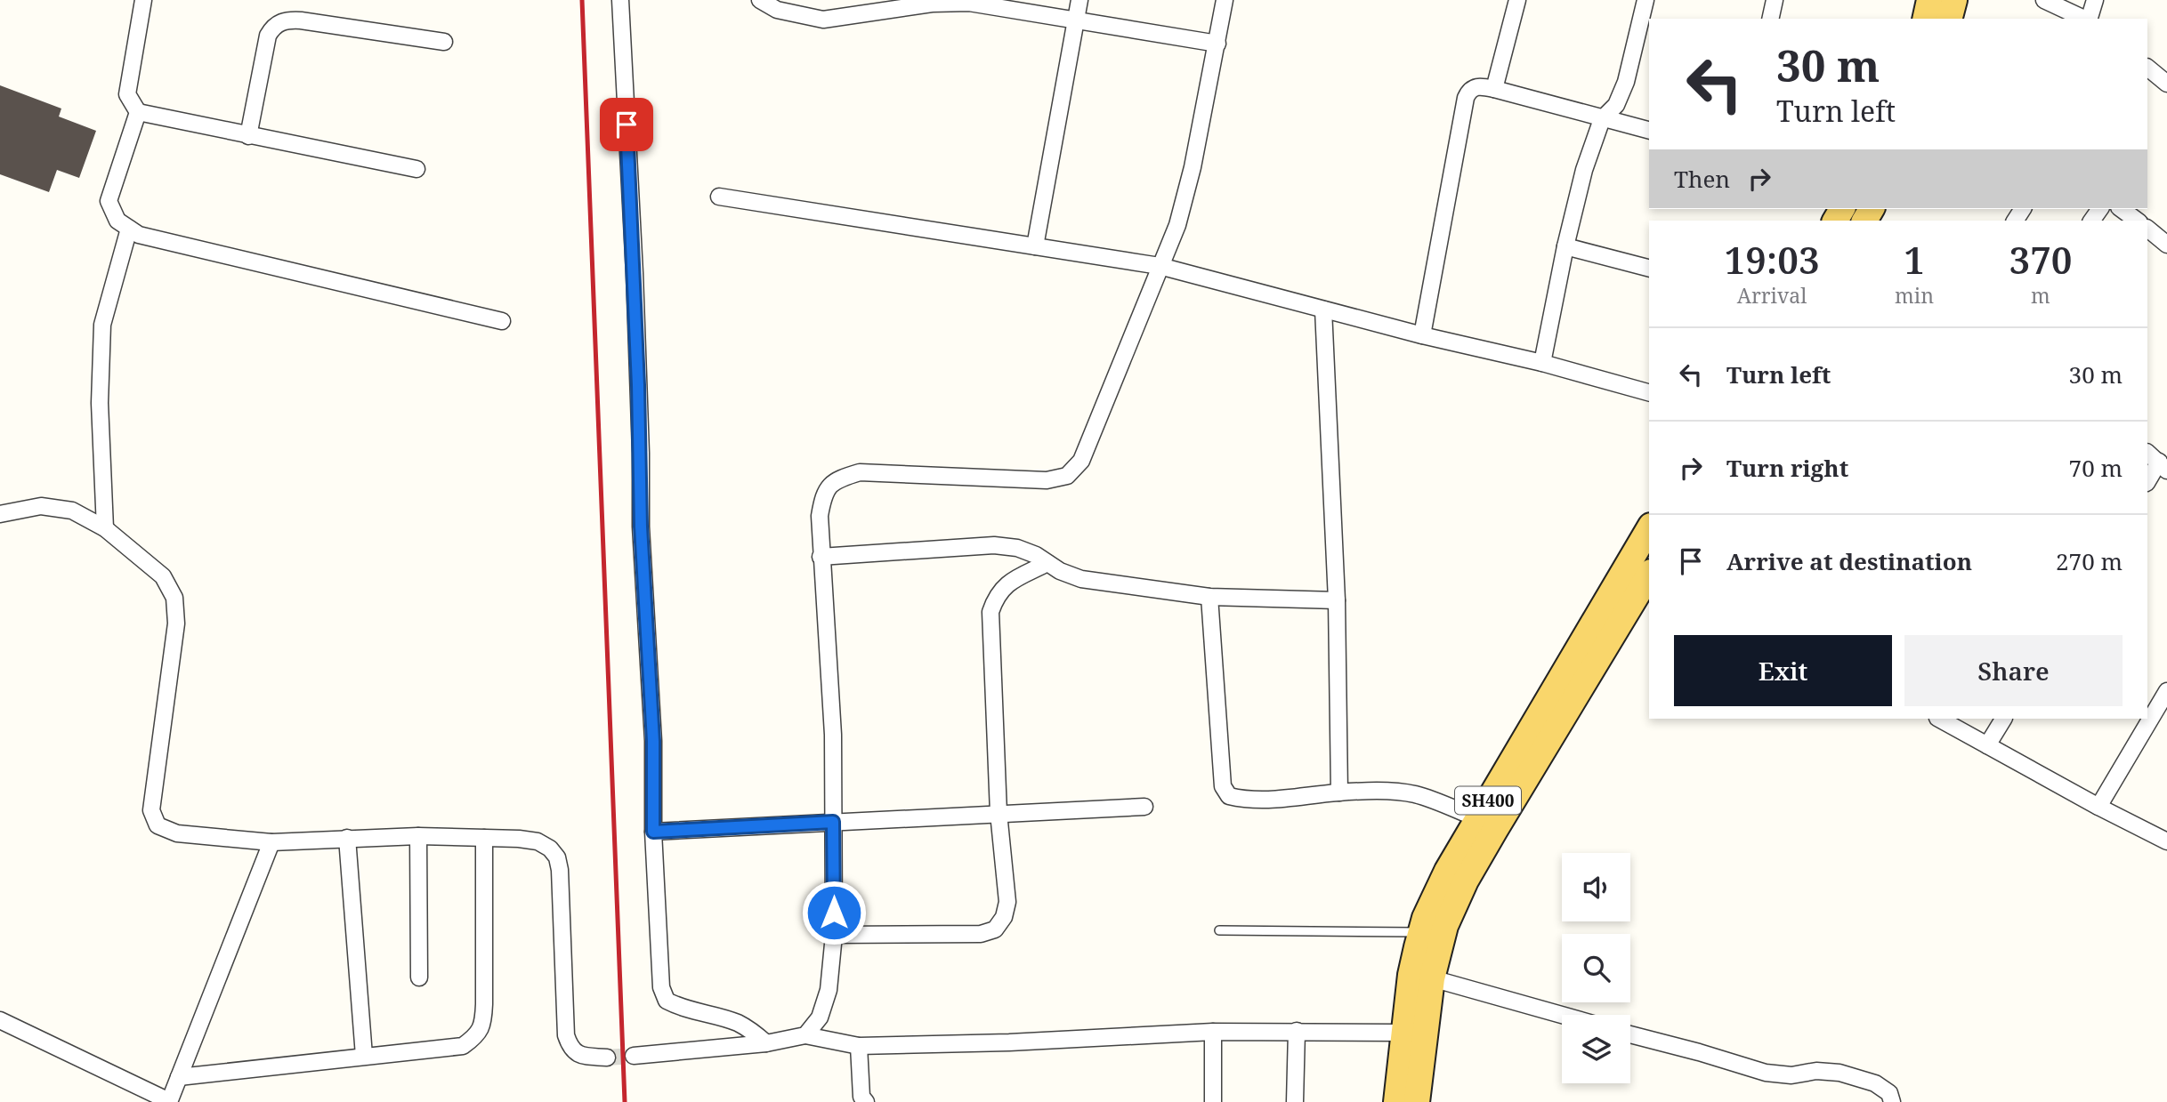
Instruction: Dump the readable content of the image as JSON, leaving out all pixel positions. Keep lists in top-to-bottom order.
{
  "streets": {
    "main road": ["SH400"]
  },
  "page": {
    "turn": ["30 m", "Turn left"],
    "then": "Then",
    "eta": [
      "19:03",
      "Arrival",
      "1",
      "min",
      "370",
      "m"
    ],
    "list": [
      {
        "name": "Turn left",
        "value": "30 m"
      },
      {
        "name": "Turn right",
        "value": "70 m"
      },
      {
        "name": "Arrive at destination",
        "value": "270 m"
      }
    ],
    "buttons": ["Exit", "Share"]
  }
}
